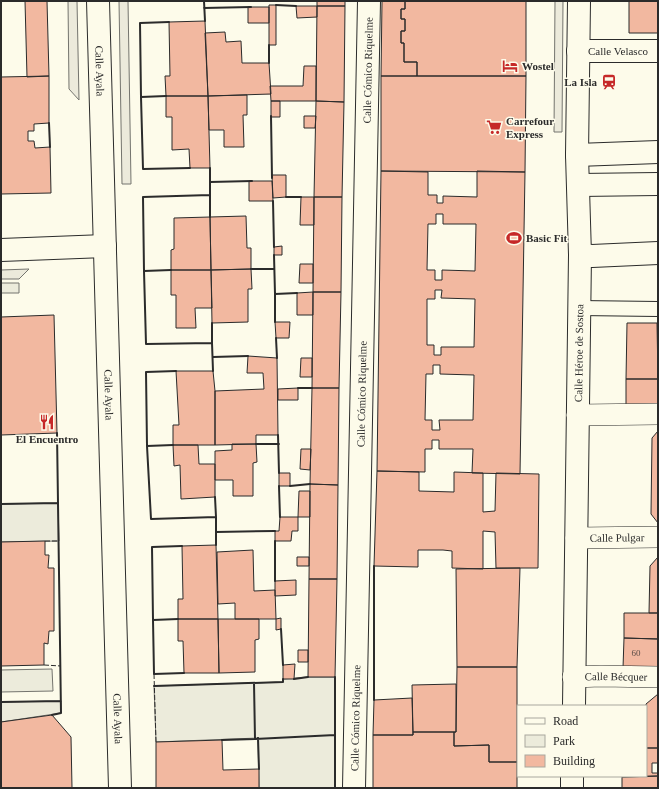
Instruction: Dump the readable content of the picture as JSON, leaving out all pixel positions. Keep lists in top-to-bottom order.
{
  "streets": {
    "main road": [
      "Calle Velasco",
      "Calle Ayala",
      "Calle Cómico Riquelme",
      "Calle Héroe de Sostoa"
    ],
    "street": ["Calle Pulgar", "Calle Bécquer"]
  },
  "crossings": [
    ["Calle Velasco", "Calle Héroe de Sostoa"],
    ["Calle Héroe de Sostoa", "Calle Pulgar"],
    ["Calle Héroe de Sostoa", "Calle Bécquer"]
  ],
  "places": {
    "hotel": ["Wostel"],
    "station": ["La Isla"],
    "supermarket": ["Carrefour Express"],
    "sports": ["Basic Fit"],
    "restaurant": ["El Encuentro"]
  },
  "house_numbers": ["60"],
  "legend": ["Road", "Park", "Building"]
}
